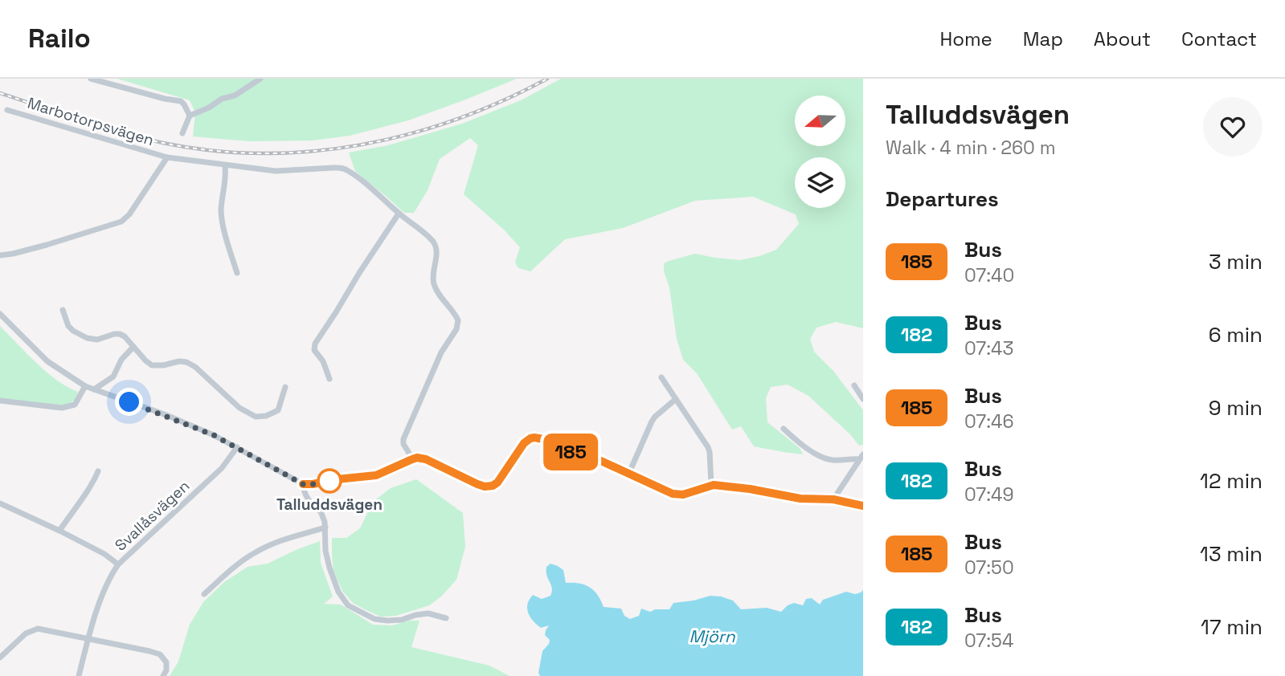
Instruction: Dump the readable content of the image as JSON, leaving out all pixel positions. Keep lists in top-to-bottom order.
{
  "streets": {
    "street": ["Marbotorpsvägen", "Svallåsvägen"]
  },
  "water": ["Mjörn"],
  "places": ["Talluddsvägen"],
  "lines": ["bus line 185"],
  "north": "left",
  "page": {
    "header": "Railo",
    "nav": [
      "Home",
      "Map",
      "About",
      "Contact"
    ],
    "on_map": "185",
    "heading": [
      ["Talluddsvägen", "Walk · 4 min · 260 m"],
      "Departures"
    ],
    "list": [
      {
        "mark": "185",
        "name": "Bus",
        "note": "07:40",
        "value": "3 min"
      },
      {
        "mark": "182",
        "name": "Bus",
        "note": "07:43",
        "value": "6 min"
      },
      {
        "mark": "185",
        "name": "Bus",
        "note": "07:46",
        "value": "9 min"
      },
      {
        "mark": "182",
        "name": "Bus",
        "note": "07:49",
        "value": "12 min"
      },
      {
        "mark": "185",
        "name": "Bus",
        "note": "07:50",
        "value": "13 min"
      },
      {
        "mark": "182",
        "name": "Bus",
        "note": "07:54",
        "value": "17 min"
      }
    ]
  }
}
